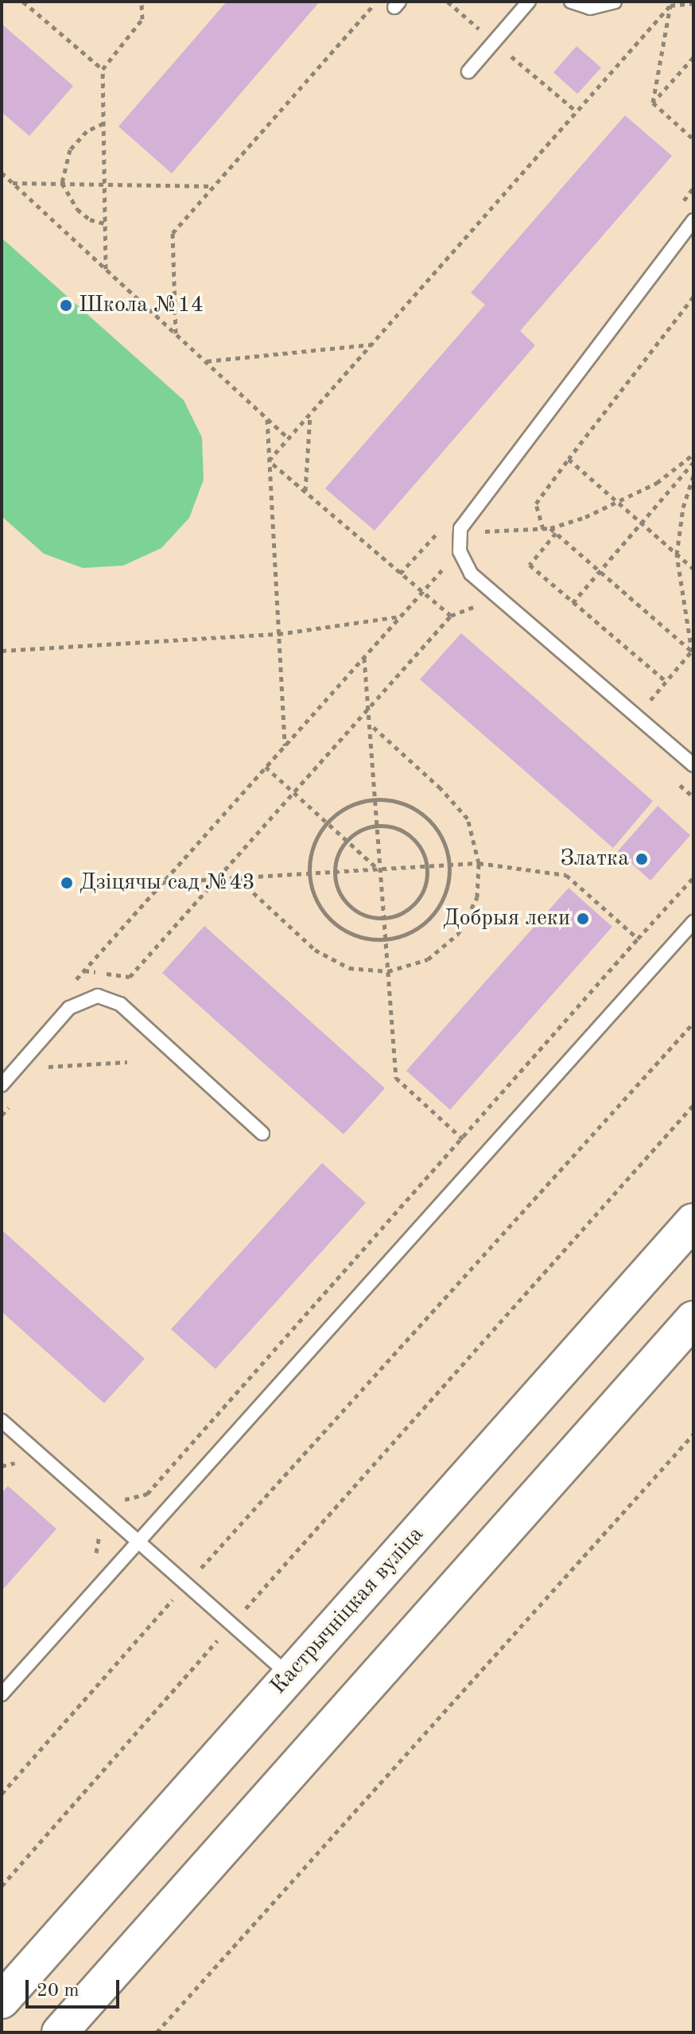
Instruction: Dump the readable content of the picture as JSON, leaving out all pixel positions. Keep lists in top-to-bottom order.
{
  "streets": {
    "main road": ["Кастрычніцкая вуліца"]
  },
  "places": [
    "Школа №14",
    "Златка",
    "Дзіцячы сад №43",
    "Добрыя леки"
  ],
  "scale_bar": "20 m"
}
